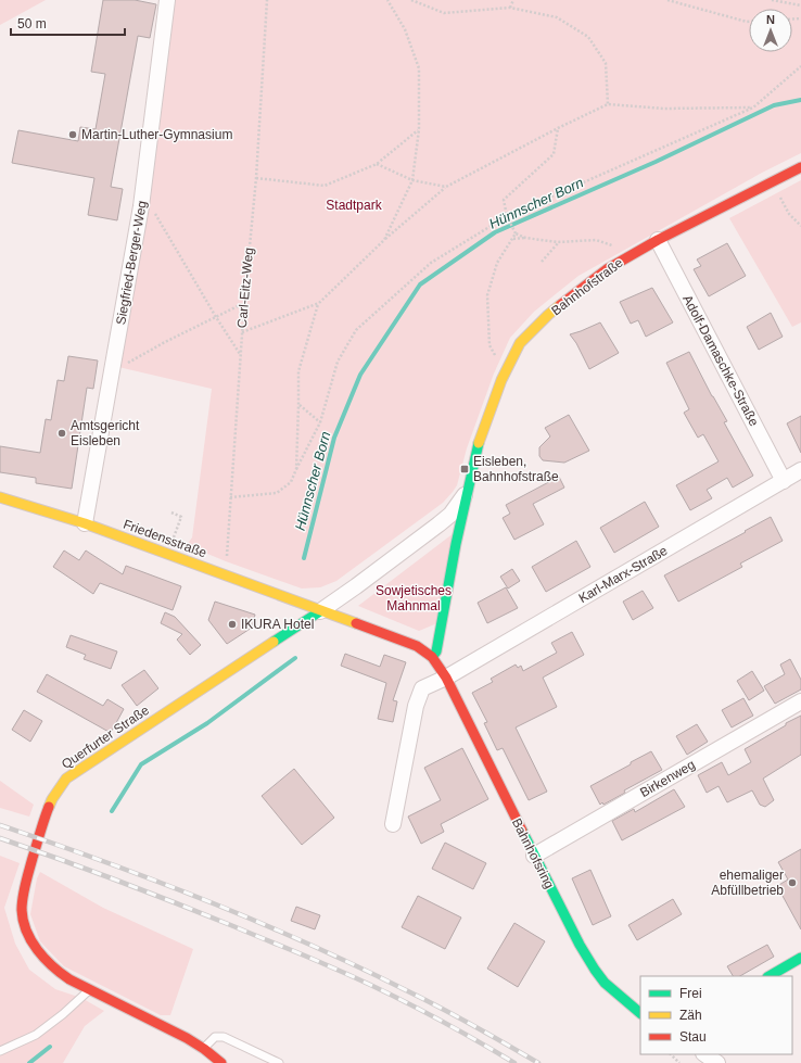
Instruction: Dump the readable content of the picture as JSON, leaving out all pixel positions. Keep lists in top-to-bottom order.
{
  "streets": {
    "main road": [
      "Bahnhofstraße",
      "Friedensstraße",
      "Querfurter Straße",
      "Bahnhofsring"
    ],
    "street": [
      "Siegfried-Berger-Weg",
      "Adolf-Damaschke-Straße",
      "Karl-Marx-Straße",
      "Birkenweg"
    ],
    "path": ["Carl-Eitz-Weg"]
  },
  "crossings": [
    ["Siegfried-Berger-Weg", "Friedensstraße"],
    ["Bahnhofstraße", "Adolf-Damaschke-Straße"],
    ["Bahnhofstraße", "Friedensstraße"],
    ["Bahnhofstraße", "Querfurter Straße"],
    ["Bahnhofstraße", "Bahnhofsring"],
    ["Carl-Eitz-Weg", "Friedensstraße"],
    ["Adolf-Damaschke-Straße", "Karl-Marx-Straße"],
    ["Friedensstraße", "Querfurter Straße"],
    ["Friedensstraße", "Bahnhofsring"],
    ["Karl-Marx-Straße", "Bahnhofsring"],
    ["Querfurter Straße", "Bahnhofsring"],
    ["Birkenweg", "Bahnhofsring"]
  ],
  "water": ["Hünnscher Born"],
  "parks": ["Stadtpark", "Sowjetisches Mahnmal"],
  "places": {
    "other": [
      "Martin-Luther-Gymnasium",
      "Amtsgericht Eisleben",
      "IKURA Hotel",
      "ehemaliger Abfüllbetrieb"
    ],
    "transit": ["Eisleben, Bahnhofstraße"]
  },
  "legend": ["Frei", "Zäh", "Stau"],
  "scale_bar": "50 m",
  "north": "top"
}
